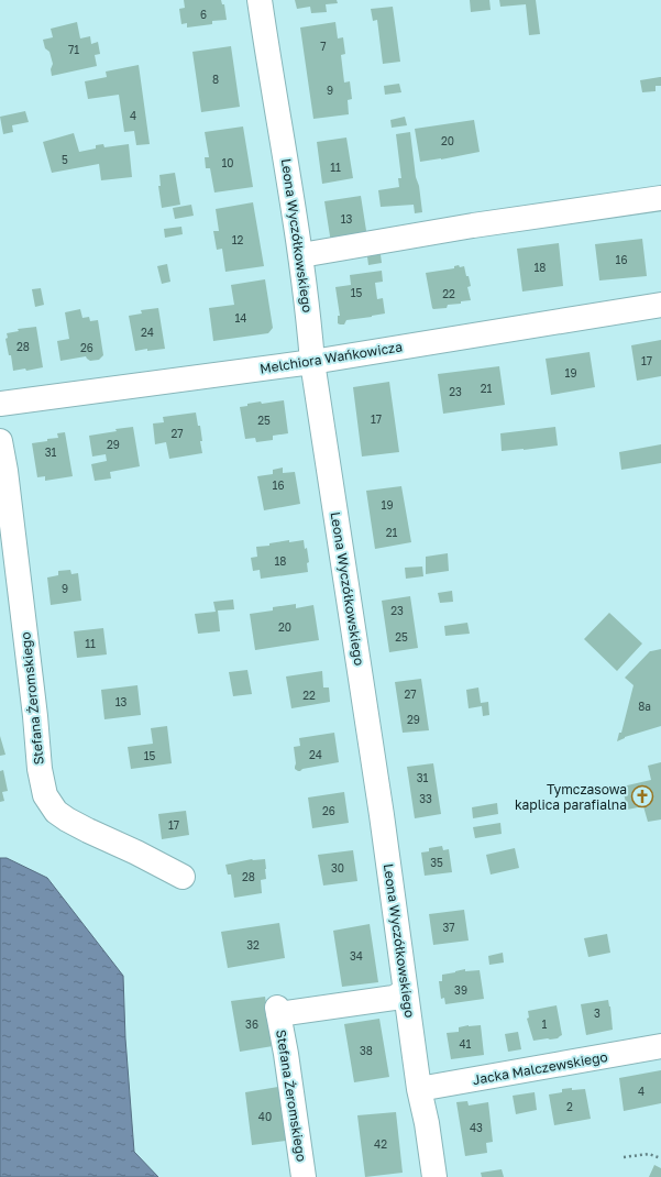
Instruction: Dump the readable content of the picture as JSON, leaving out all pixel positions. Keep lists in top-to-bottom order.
{
  "streets": {
    "street": [
      "Leona Wyczółkowskiego",
      "Melchiora Wańkowicza",
      "Stefana Żeromskiego",
      "Jacka Malczewskiego"
    ]
  },
  "crossings": [
    ["Leona Wyczółkowskiego", "Melchiora Wańkowicza"],
    ["Leona Wyczółkowskiego", "Stefana Żeromskiego"],
    ["Leona Wyczółkowskiego", "Jacka Malczewskiego"]
  ],
  "places": {
    "church": ["Tymczasowa kaplica parafialna"]
  },
  "house_numbers": [
    "6",
    "7",
    "71",
    "8",
    "9",
    "4",
    "20",
    "5",
    "10",
    "11",
    "13",
    "12",
    "16",
    "18",
    "15",
    "22",
    "14",
    "24",
    "28",
    "26",
    "17",
    "19",
    "21",
    "23",
    "17",
    "25",
    "27",
    "29",
    "31",
    "16",
    "19",
    "21",
    "18",
    "9",
    "23",
    "20",
    "25",
    "11",
    "27",
    "22",
    "13",
    "8a",
    "29",
    "24",
    "15",
    "31",
    "33",
    "26",
    "17",
    "35",
    "30",
    "28",
    "37",
    "32",
    "34",
    "39",
    "3",
    "36",
    "1",
    "41",
    "38",
    "4",
    "2",
    "40",
    "43",
    "42"
  ]
}
